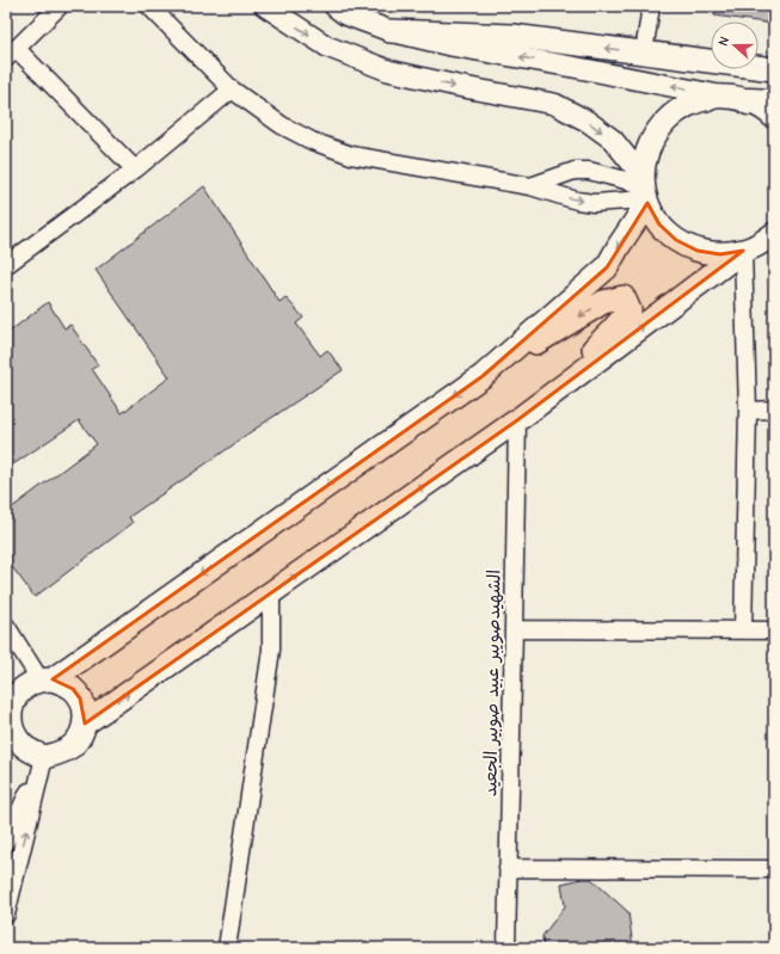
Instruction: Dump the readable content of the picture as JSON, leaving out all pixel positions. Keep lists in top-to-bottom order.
{
  "streets": {
    "street": ["الشهيدصويبر عبيد صوبير الجعيد"]
  },
  "north": "left"
}
